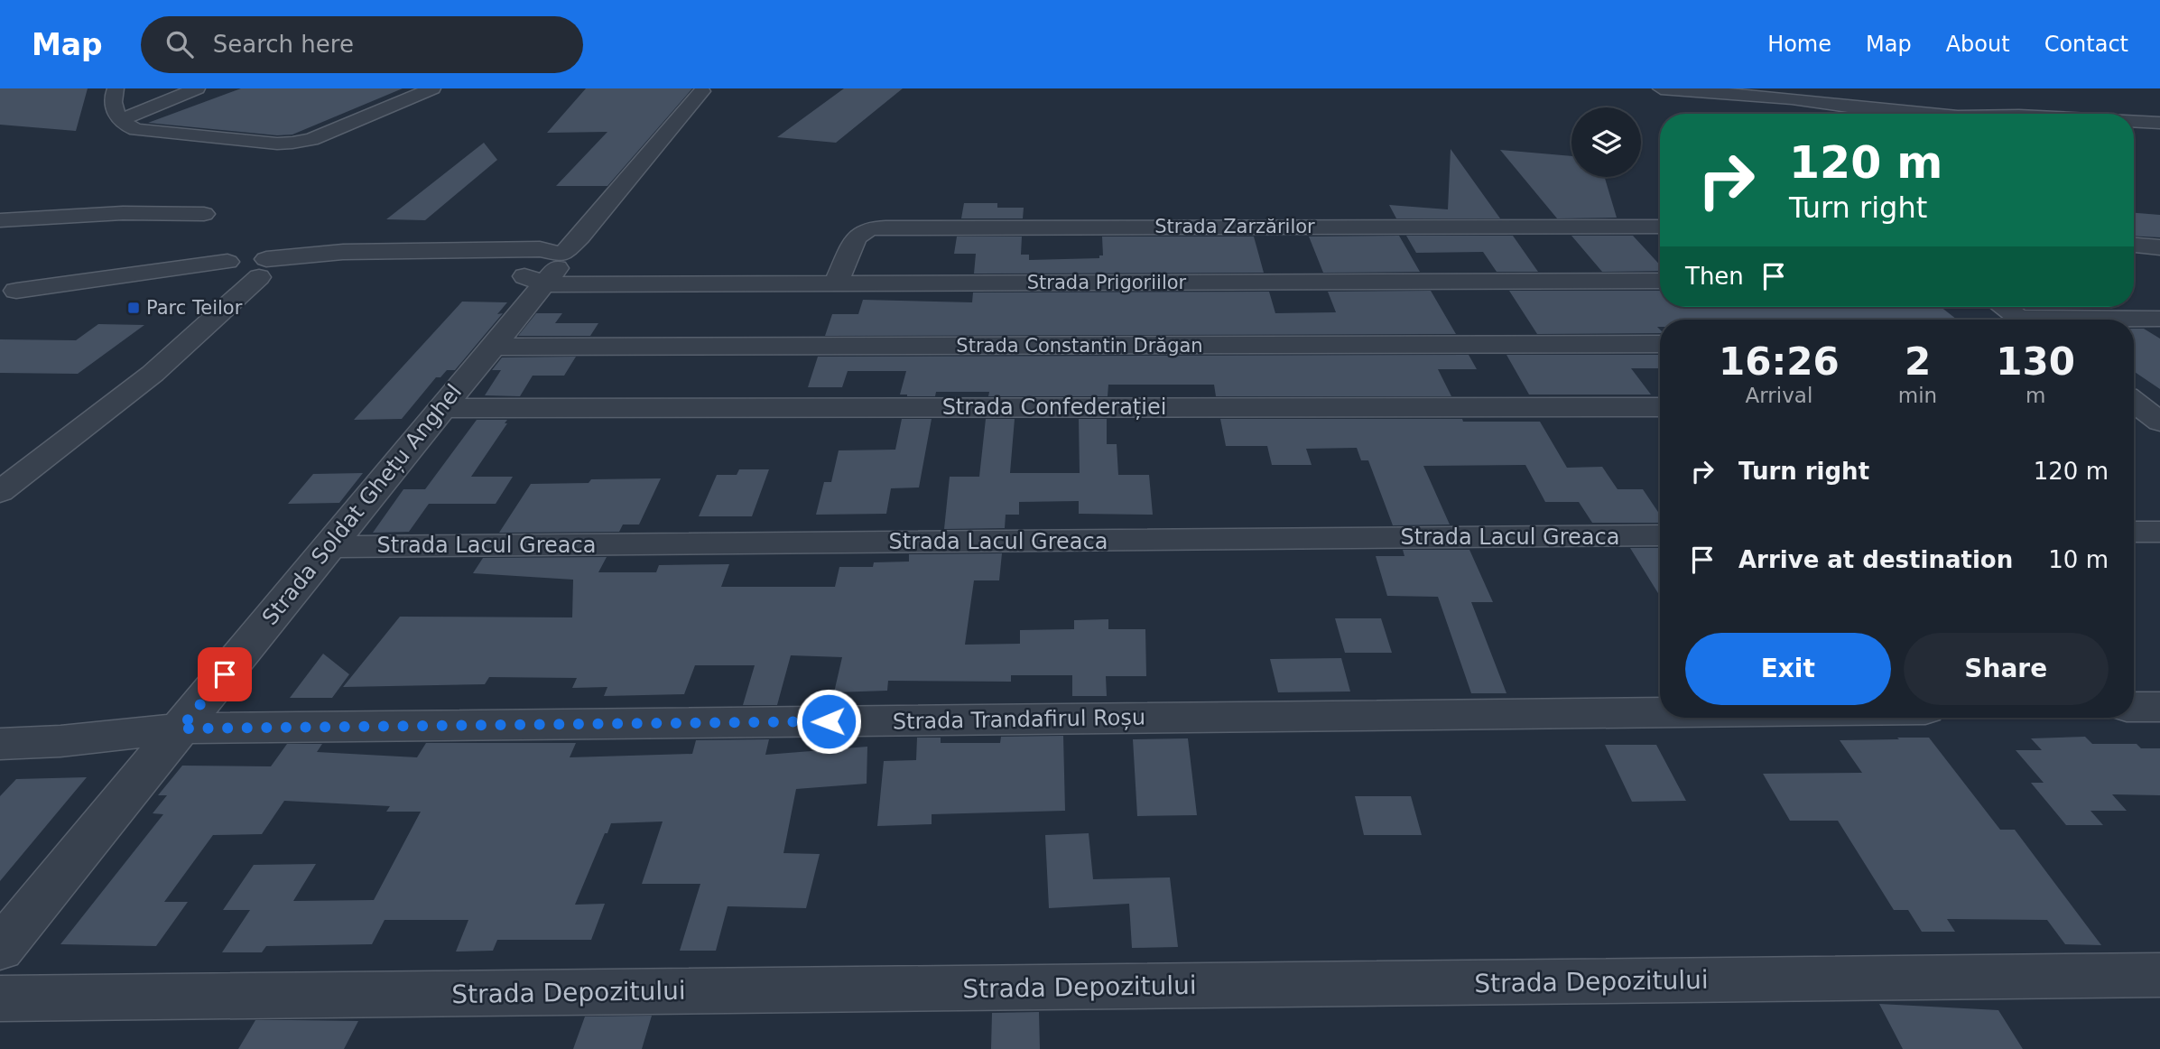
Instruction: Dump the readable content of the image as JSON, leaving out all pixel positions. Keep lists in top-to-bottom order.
{
  "streets": {
    "street": [
      "Strada Zarzărilor",
      "Strada Prigoriilor",
      "Strada Constantin Drăgan",
      "Strada Confederației",
      "Strada Soldat Ghețu Anghel",
      "Strada Lacul Greaca",
      "Strada Trandafirul Roșu",
      "Strada Depozitului"
    ]
  },
  "crossings": [
    ["Strada Zarzărilor", "Strada Prigoriilor"],
    ["Strada Prigoriilor", "Strada Soldat Ghețu Anghel"],
    ["Strada Constantin Drăgan", "Strada Soldat Ghețu Anghel"],
    ["Strada Confederației", "Strada Soldat Ghețu Anghel"],
    ["Strada Soldat Ghețu Anghel", "Strada Lacul Greaca"],
    ["Strada Soldat Ghețu Anghel", "Strada Trandafirul Roșu"]
  ],
  "places": {
    "transit": ["Parc Teilor"]
  },
  "page": {
    "header": "Map",
    "search": "Search here",
    "nav": [
      "Home",
      "Map",
      "About",
      "Contact"
    ],
    "turn": ["120 m", "Turn right"],
    "then": "Then",
    "eta": [
      "16:26",
      "Arrival",
      "2",
      "min",
      "130",
      "m"
    ],
    "list": [
      {
        "name": "Turn right",
        "value": "120 m"
      },
      {
        "name": "Arrive at destination",
        "value": "10 m"
      }
    ],
    "buttons": ["Exit", "Share"]
  }
}
